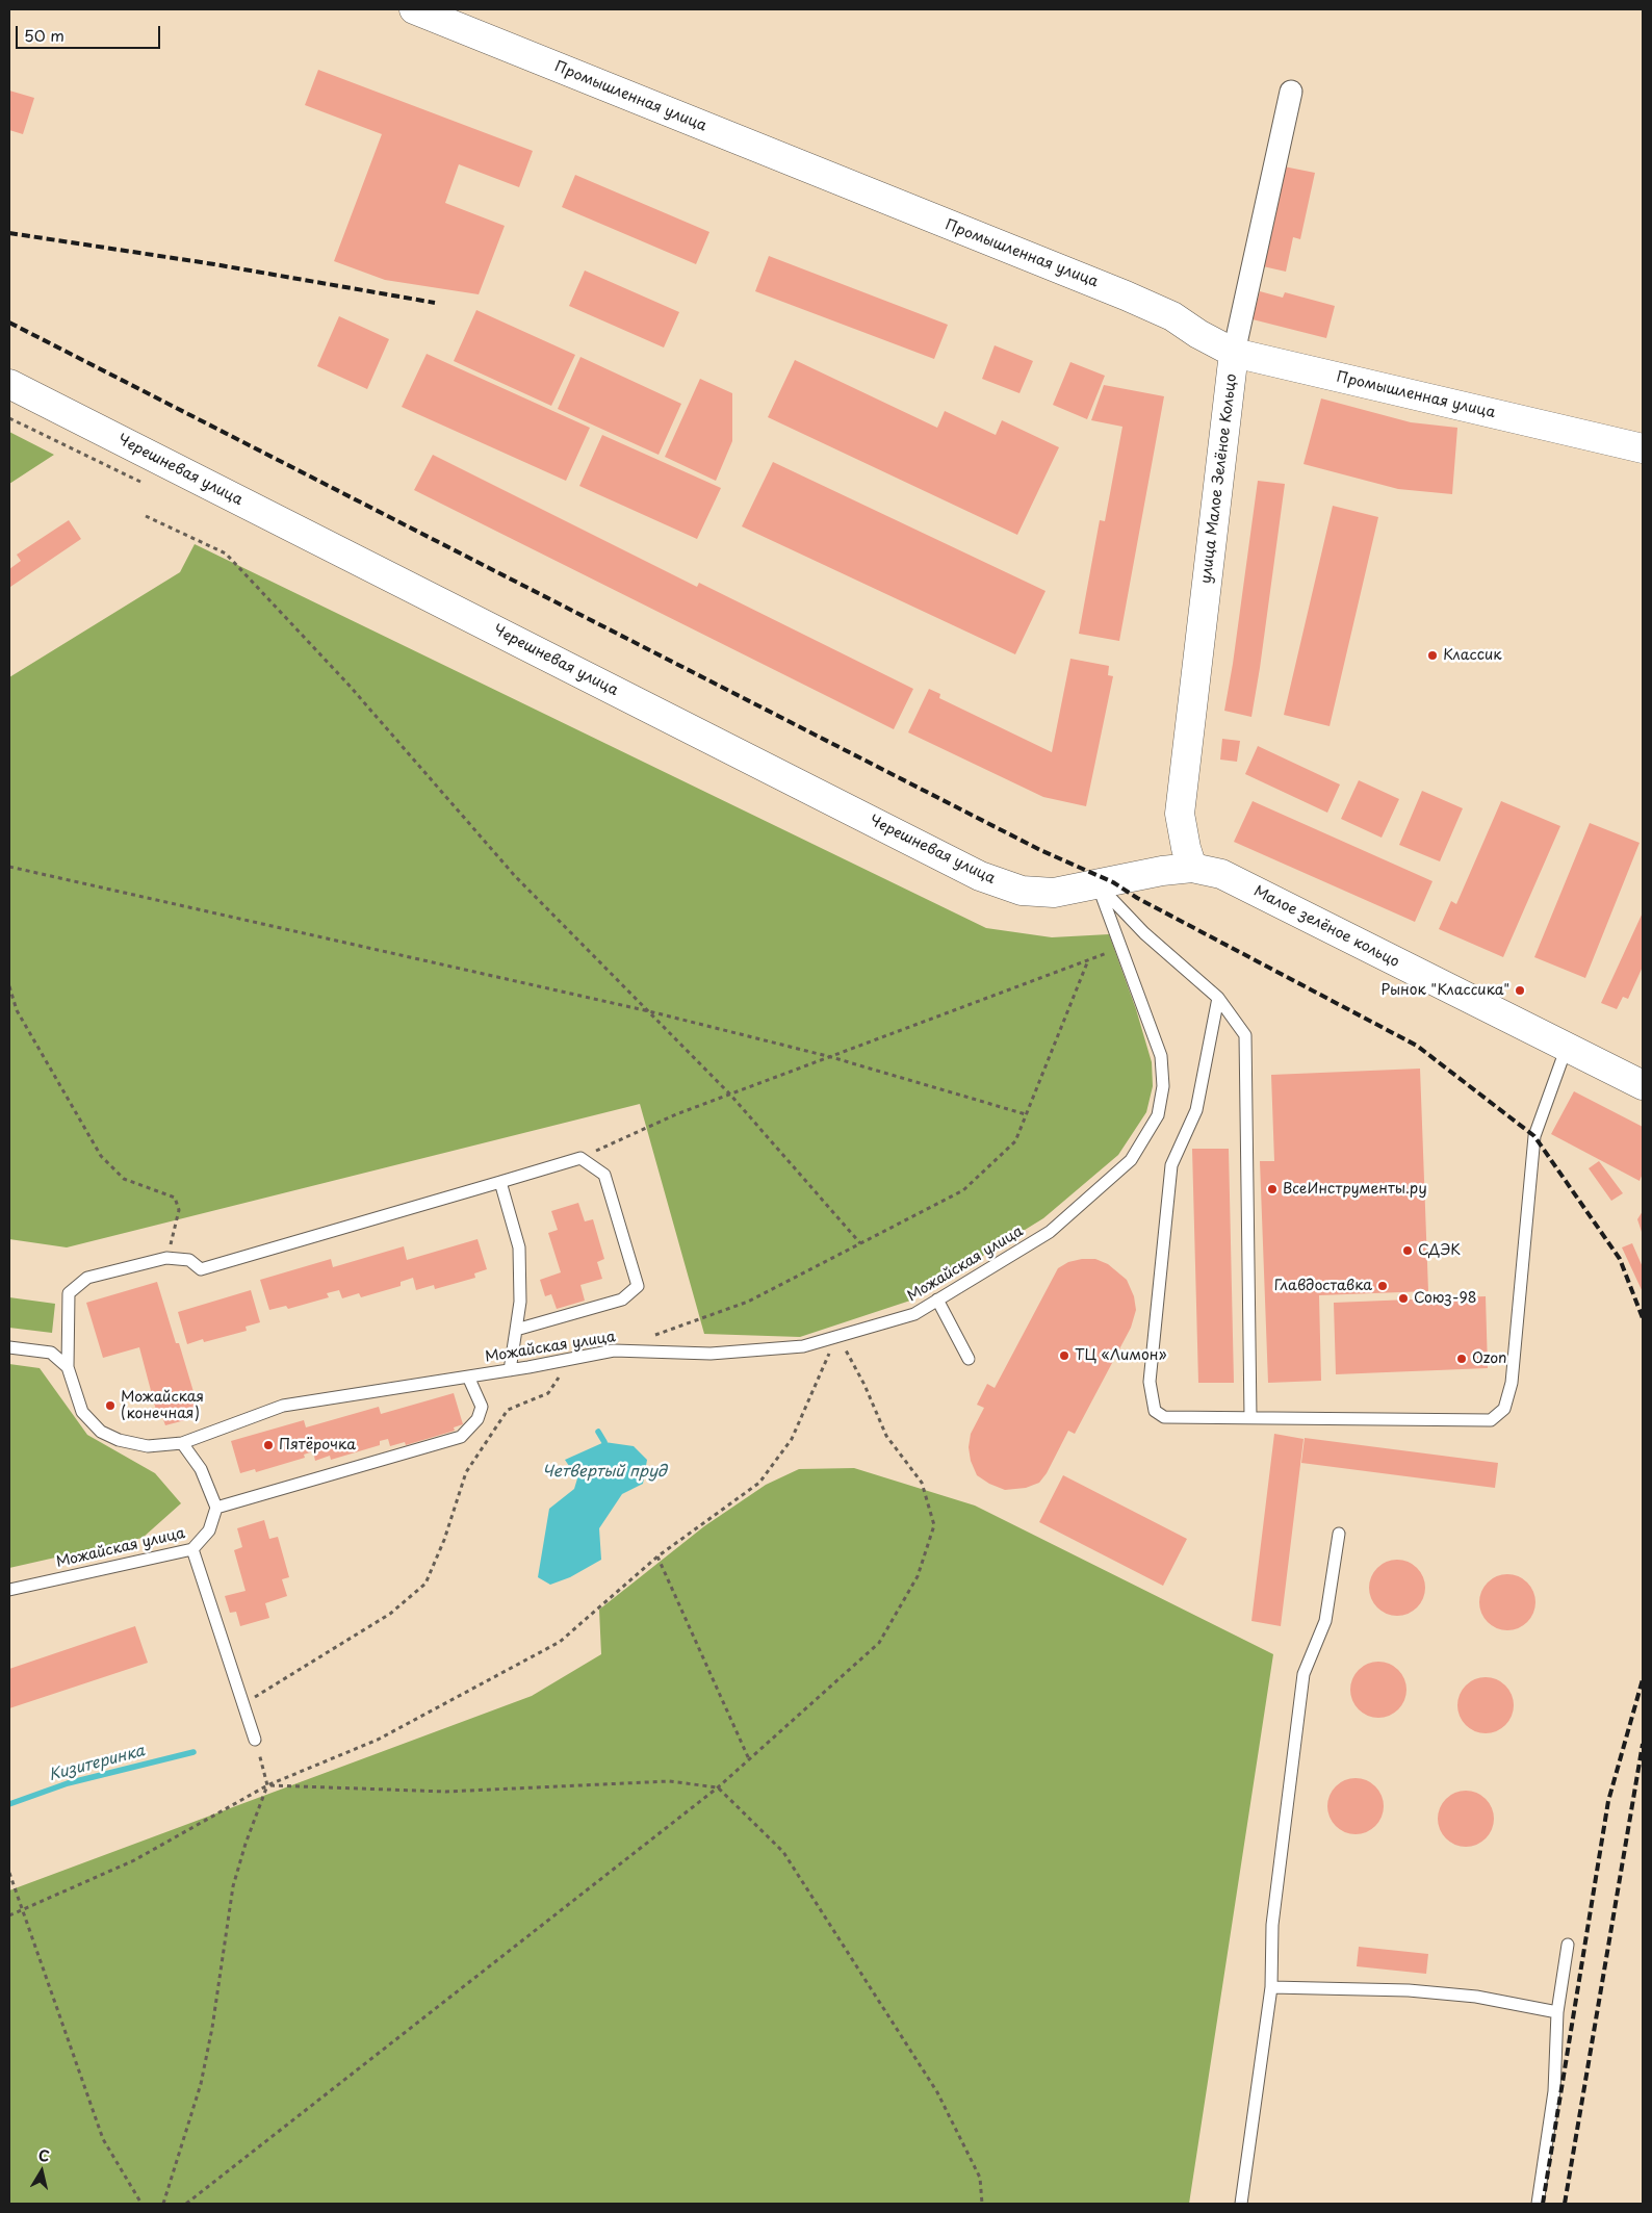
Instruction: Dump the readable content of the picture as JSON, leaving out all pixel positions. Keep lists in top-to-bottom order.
{
  "streets": {
    "street": [
      "Промышленная улица",
      "Черешневая улица",
      "улица Малое Зелёное Кольцо",
      "Малое зелёное кольцо"
    ],
    "lane": ["Можайская улица"]
  },
  "crossings": [
    ["Промышленная улица", "улица Малое Зелёное Кольцо"],
    ["Черешневая улица", "Малое зелёное кольцо"],
    ["Черешневая улица", "Можайская улица"],
    ["улица Малое Зелёное Кольцо", "Малое зелёное кольцо"],
    ["Малое зелёное кольцо", "Можайская улица"]
  ],
  "water": ["Четвертый пруд", "Кизитеринка"],
  "places": [
    "Классик",
    "Рынок \"Классика\"",
    "ВсеИнструменты.ру",
    "СДЭК",
    "Главдоставка",
    "Союз-98",
    "ТЦ «Лимон»",
    "Ozon",
    "Можайская (конечная)",
    "Пятёрочка"
  ],
  "scale_bar": "50 m",
  "north": "top"
}
